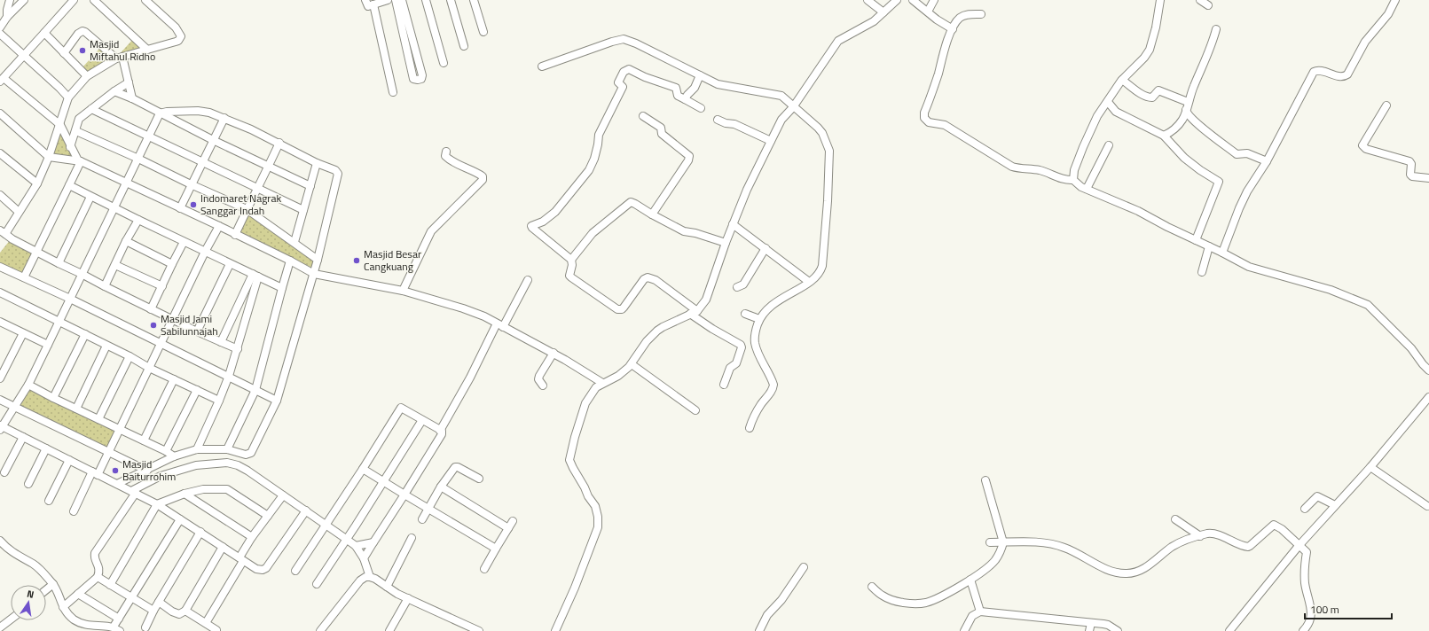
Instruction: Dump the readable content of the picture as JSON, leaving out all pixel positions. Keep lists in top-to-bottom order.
{
  "places": [
    "Masjid Miftahul Ridho",
    "Indomaret Nagrak Sanggar Indah",
    "Masjid Besar Cangkuang",
    "Masjid Jami Sabilunnajah",
    "Masjid Baiturrohim"
  ],
  "scale_bar": "100 m",
  "north": "top"
}
